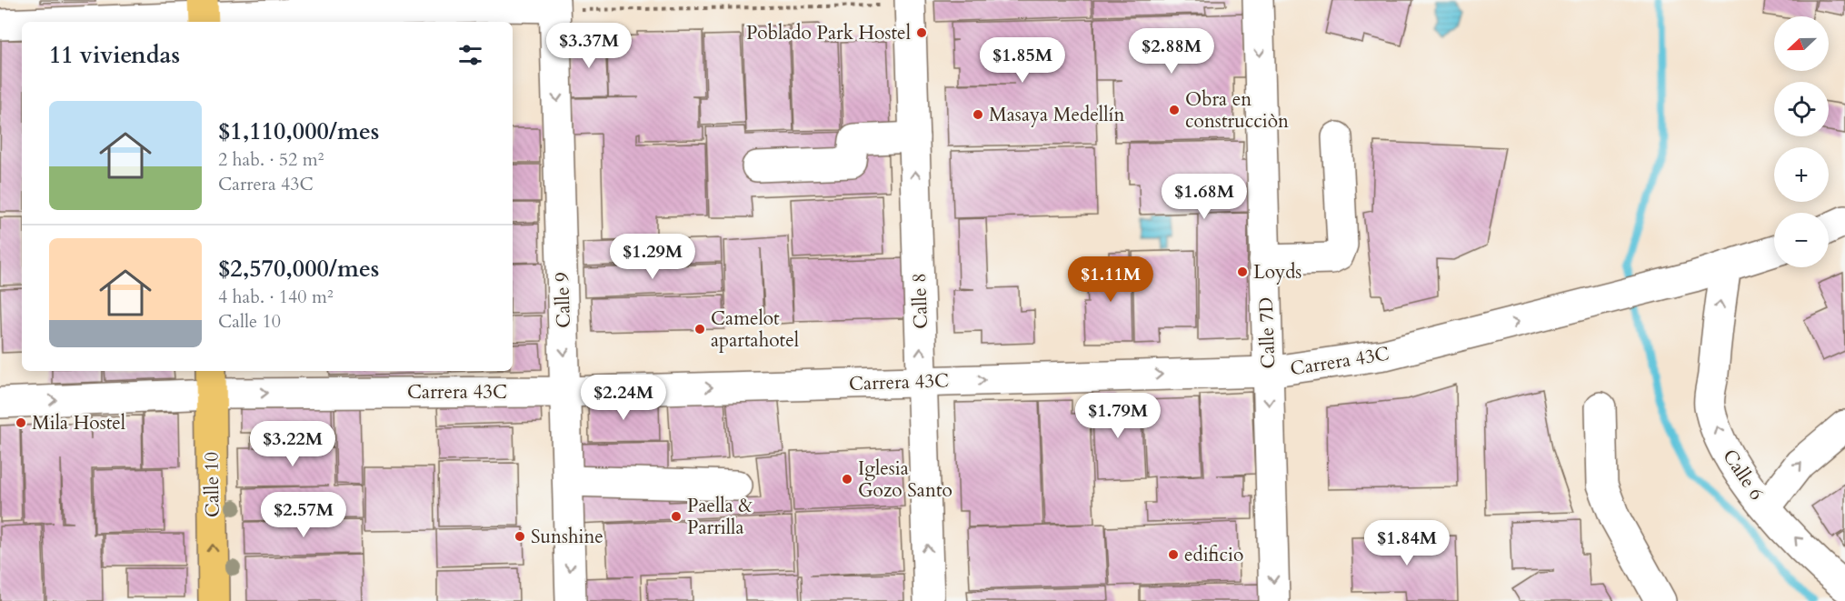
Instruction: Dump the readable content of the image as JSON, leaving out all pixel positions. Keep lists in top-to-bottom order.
{
  "streets": {
    "main road": ["Calle 10"],
    "street": [
      "Calle 9",
      "Calle 8",
      "Calle 7D",
      "Carrera 43C",
      "Calle 6"
    ]
  },
  "crossings": [
    ["Calle 9", "Carrera 43C"],
    ["Calle 8", "Carrera 43C"],
    ["Calle 7D", "Carrera 43C"],
    ["Carrera 43C", "Calle 6"],
    ["Carrera 43C", "Calle 10"]
  ],
  "one_way": [
    "Calle 9",
    "Calle 8",
    "Calle 7D",
    "Carrera 43C",
    "Calle 10"
  ],
  "places": [
    "Poblado Park Hostel",
    "Obra en construcciòn",
    "Masaya Medellín",
    "Loyds",
    "Camelot apartahotel",
    "Mila Hostel",
    "Iglesia Gozo Santo",
    "Paella & Parrilla",
    "Sunshine",
    "edificio"
  ],
  "north": "left",
  "page": {
    "map_buttons": ["+", "−"],
    "heading": "11 viviendas",
    "price": [
      "$3.37M",
      "$2.88M",
      "$1.85M",
      "$1.68M",
      "$1.29M",
      "$1.11M",
      "$2.24M",
      "$1.79M",
      "$3.22M",
      "$2.57M",
      "$1.84M"
    ],
    "list": [
      {
        "name": "$1,110,000/mes",
        "note": "2 hab. · 52 m² · Carrera 43C"
      },
      {
        "name": "$2,570,000/mes",
        "note": "4 hab. · 140 m² · Calle 10"
      }
    ]
  }
}
